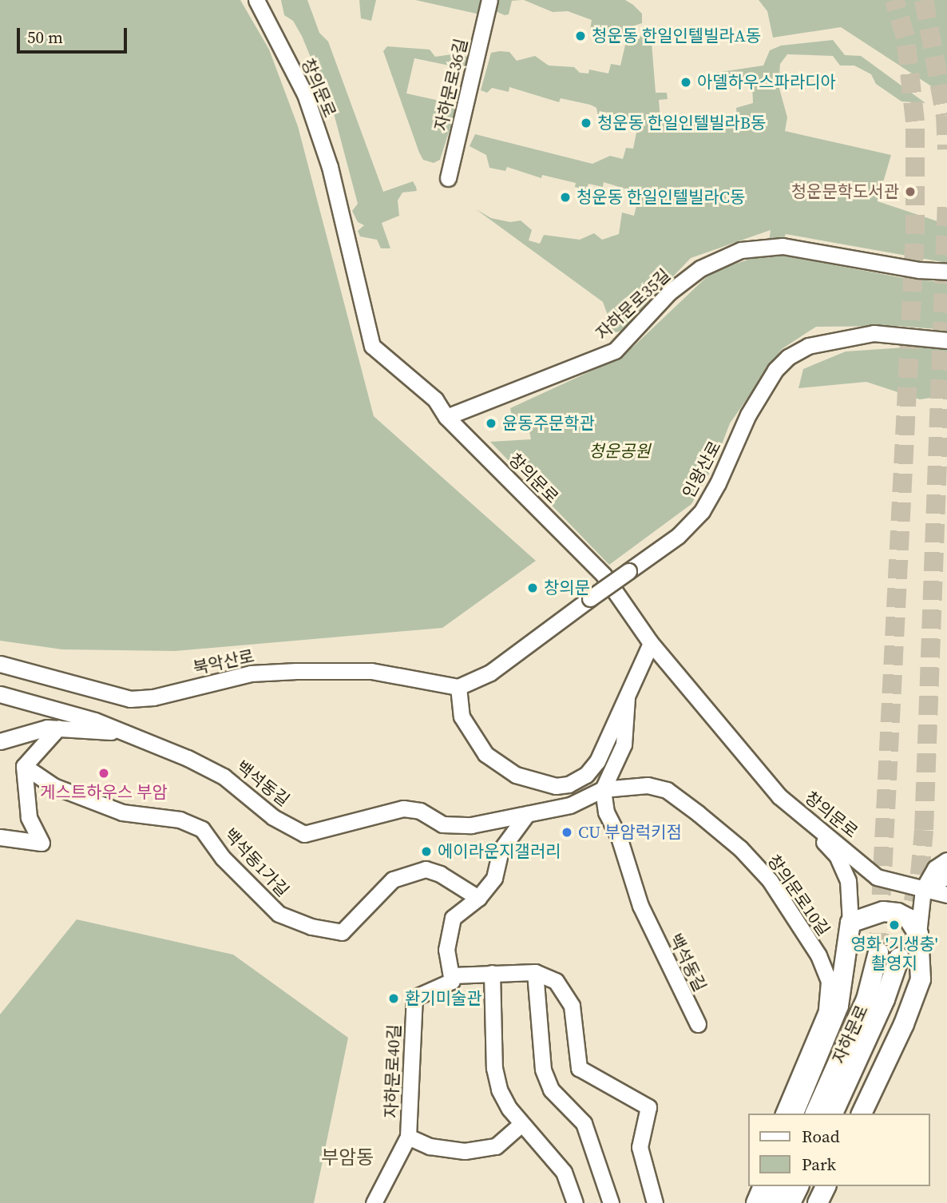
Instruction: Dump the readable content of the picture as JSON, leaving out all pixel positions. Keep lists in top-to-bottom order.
{
  "streets": {
    "main road": ["자하문로"],
    "street": [
      "자하문로36길",
      "창의문로",
      "자하문로35길",
      "인왕산로",
      "북악산로",
      "백석동길",
      "백석동1가길",
      "창의문로10길",
      "자하문로40길"
    ]
  },
  "crossings": [
    ["창의문로", "자하문로35길"],
    ["인왕산로", "북악산로"],
    ["백석동길", "창의문로10길"]
  ],
  "districts": ["부암동"],
  "parks": ["청운공원"],
  "places": [
    "청운동 한일인텔빌라A동",
    "아델하우스파라디아",
    "청운동 한일인텔빌라B동",
    "청운문학도서관",
    "청운동 한일인텔빌라C동",
    "윤동주문학관",
    "창의문",
    "게스트하우스 부암",
    "CU 부암럭키점",
    "에이라운지갤러리",
    "영화 '기생충' 촬영지",
    "환기미술관"
  ],
  "legend": ["Road", "Park"],
  "scale_bar": "50 m"
}
